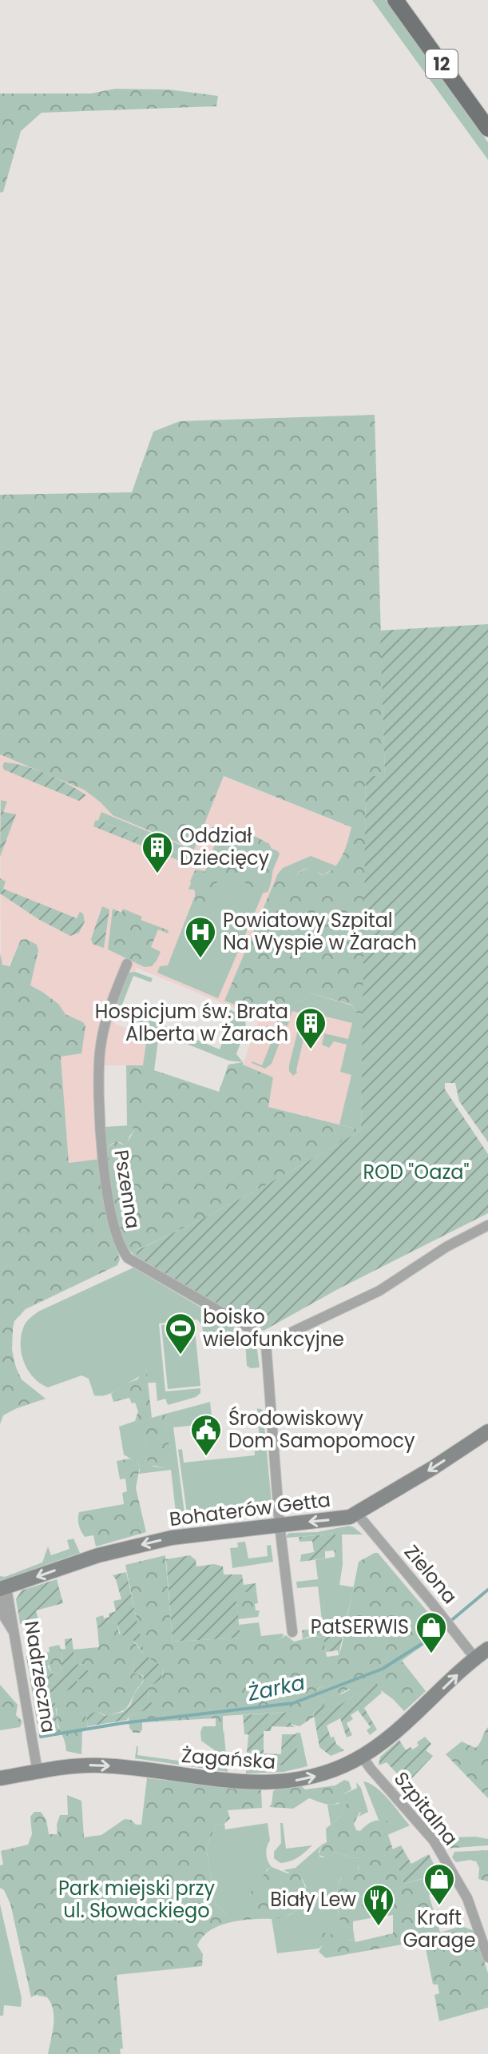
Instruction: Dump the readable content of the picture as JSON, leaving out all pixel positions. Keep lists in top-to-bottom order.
{
  "streets": {
    "main road": ["12"],
    "street": [
      "Pszenna",
      "Bohaterów Getta",
      "Zielona",
      "Nadrzeczna",
      "Żagańska",
      "Szpitalna"
    ]
  },
  "crossings": [
    ["Bohaterów Getta", "Zielona"],
    ["Bohaterów Getta", "Nadrzeczna"],
    ["Zielona", "Żagańska"],
    ["Nadrzeczna", "Żagańska"],
    ["Żagańska", "Szpitalna"]
  ],
  "one_way": ["Bohaterów Getta", "Żagańska"],
  "water": ["Żarka"],
  "parks": ["ROD \"Oaza\"", "Park miejski przy ul. Słowackiego"],
  "places": {
    "building": ["Oddział Dziecięcy", "Hospicjum św. Brata Alberta w Żarach"],
    "hospital": ["Powiatowy Szpital Na Wyspie w Żarach"],
    "sports": ["boisko wielofunkcyjne"],
    "public building": ["Środowiskowy Dom Samopomocy"],
    "shop": ["PatSERWIS", "Kraft Garage"],
    "restaurant": ["Biały Lew"]
  }
}
